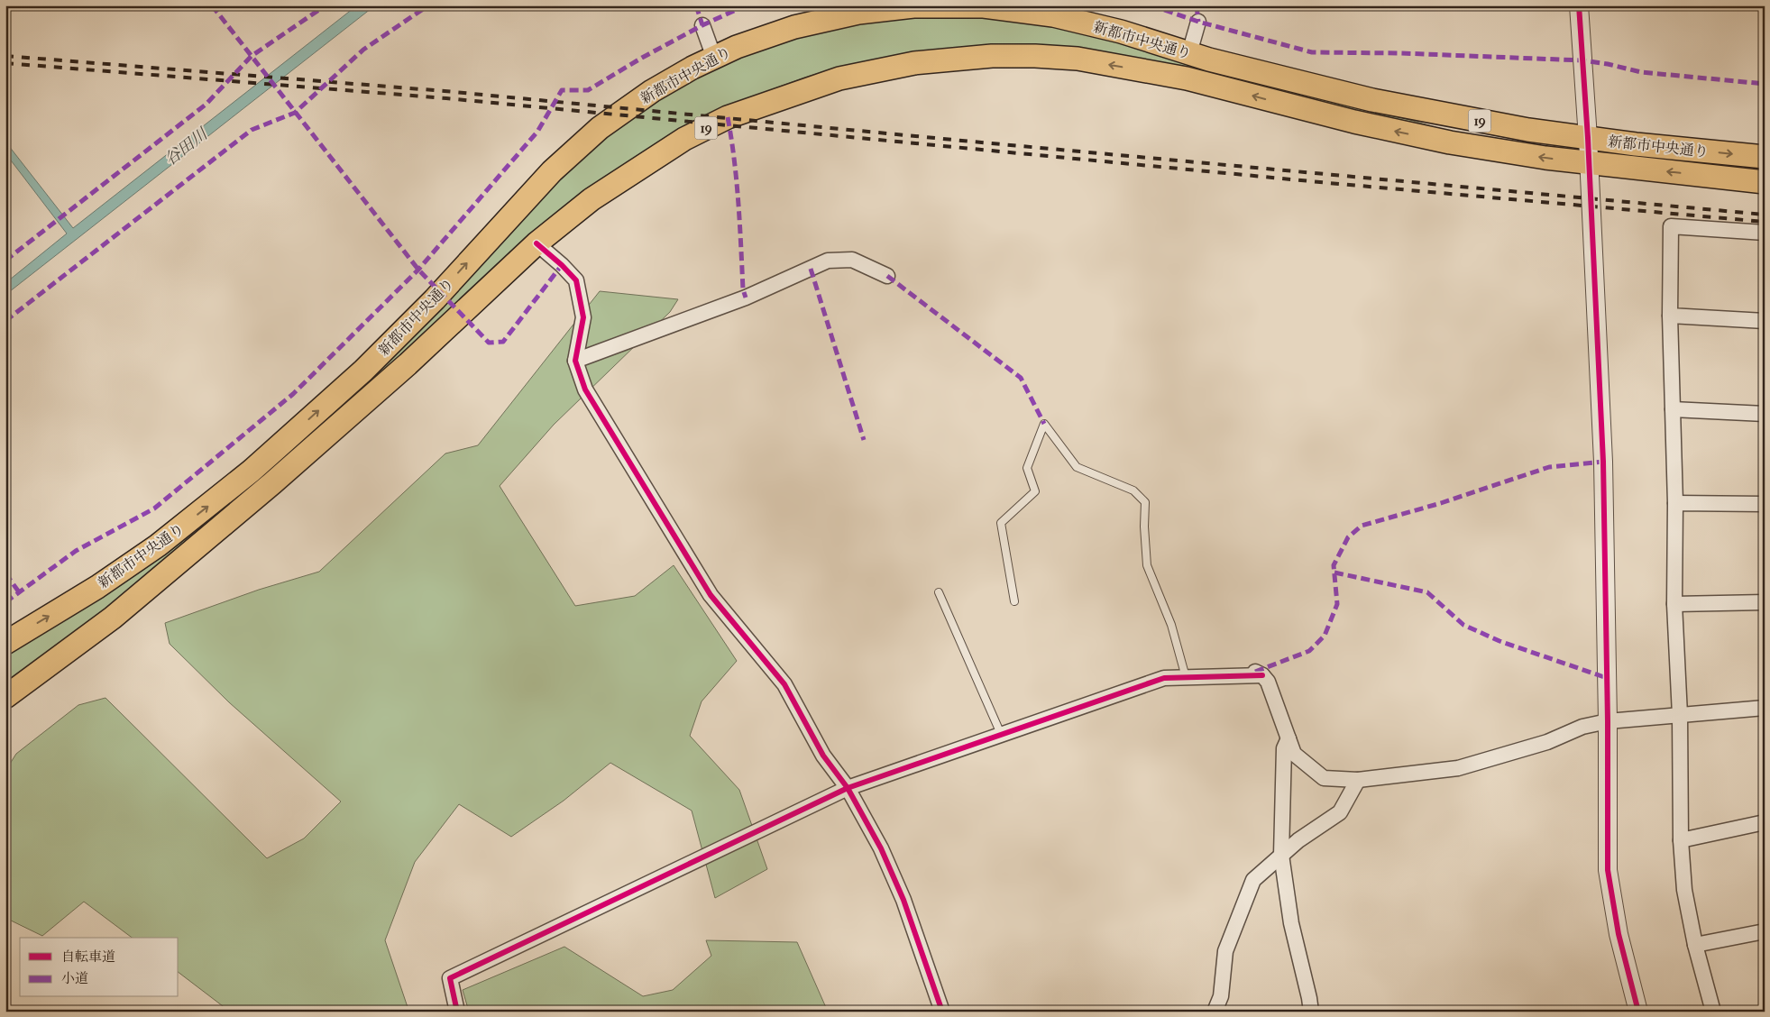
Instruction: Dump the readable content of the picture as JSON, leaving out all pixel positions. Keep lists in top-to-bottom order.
{
  "streets": {
    "main road": ["新都市中央通り", "19"]
  },
  "water": ["谷田川"],
  "legend": ["自転車道", "小道"]
}
